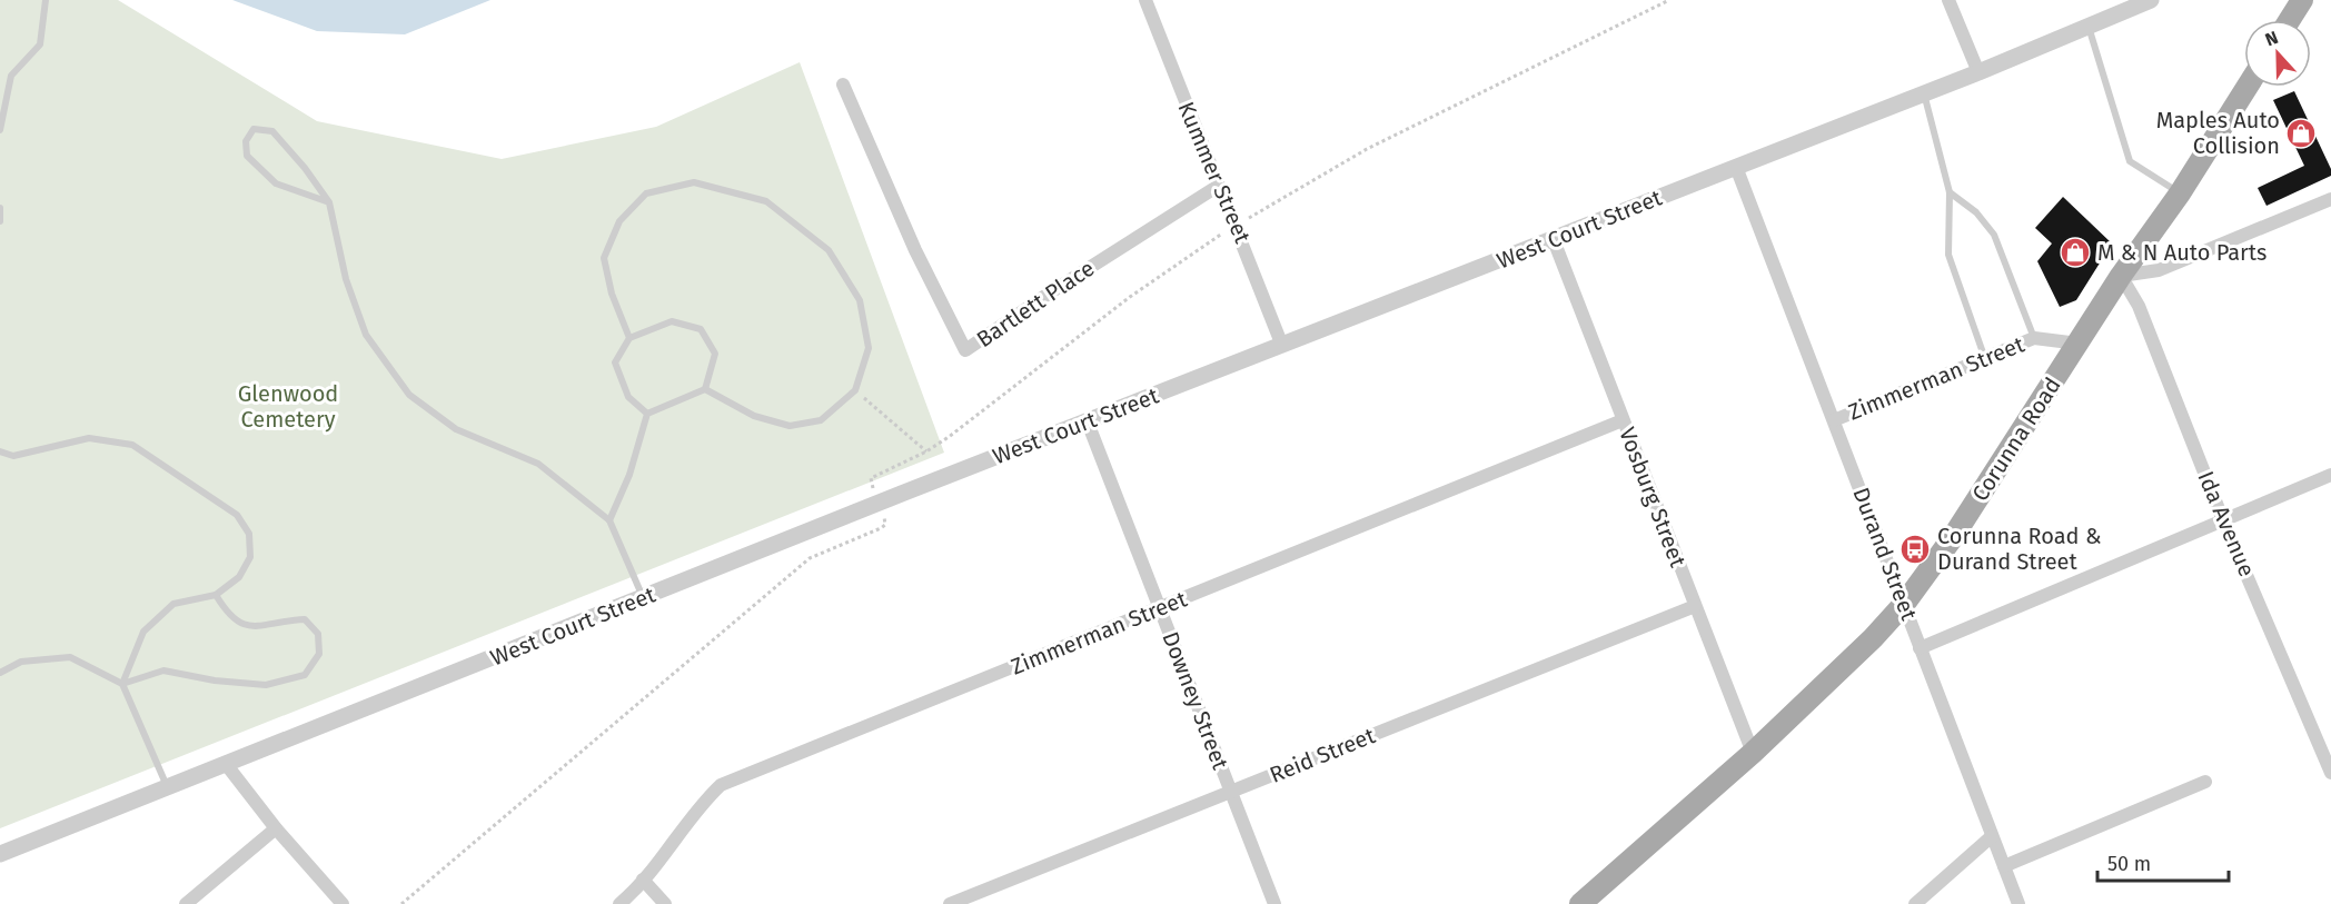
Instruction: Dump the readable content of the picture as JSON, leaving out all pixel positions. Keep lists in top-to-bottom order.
{
  "streets": {
    "main road": ["Corunna Road"],
    "street": [
      "Kummer Street",
      "West Court Street",
      "Bartlett Place",
      "Zimmerman Street",
      "Vosburg Street",
      "Ida Avenue",
      "Durand Street",
      "Downey Street",
      "Reid Street"
    ]
  },
  "crossings": [
    ["Kummer Street", "West Court Street"],
    ["Kummer Street", "Bartlett Place"],
    ["West Court Street", "Vosburg Street"],
    ["West Court Street", "Durand Street"],
    ["West Court Street", "Downey Street"],
    ["Zimmerman Street", "Corunna Road"],
    ["Zimmerman Street", "Vosburg Street"],
    ["Zimmerman Street", "Durand Street"],
    ["Zimmerman Street", "Downey Street"],
    ["Corunna Road", "Vosburg Street"],
    ["Corunna Road", "Ida Avenue"],
    ["Corunna Road", "Durand Street"],
    ["Vosburg Street", "Reid Street"],
    ["Downey Street", "Reid Street"]
  ],
  "parks": ["Glenwood Cemetery"],
  "places": {
    "shop": ["Maples Auto Collision", "M & N Auto Parts"],
    "bus stop": ["Corunna Road & Durand Street"]
  },
  "scale_bar": "50 m",
  "north": "top"
}
